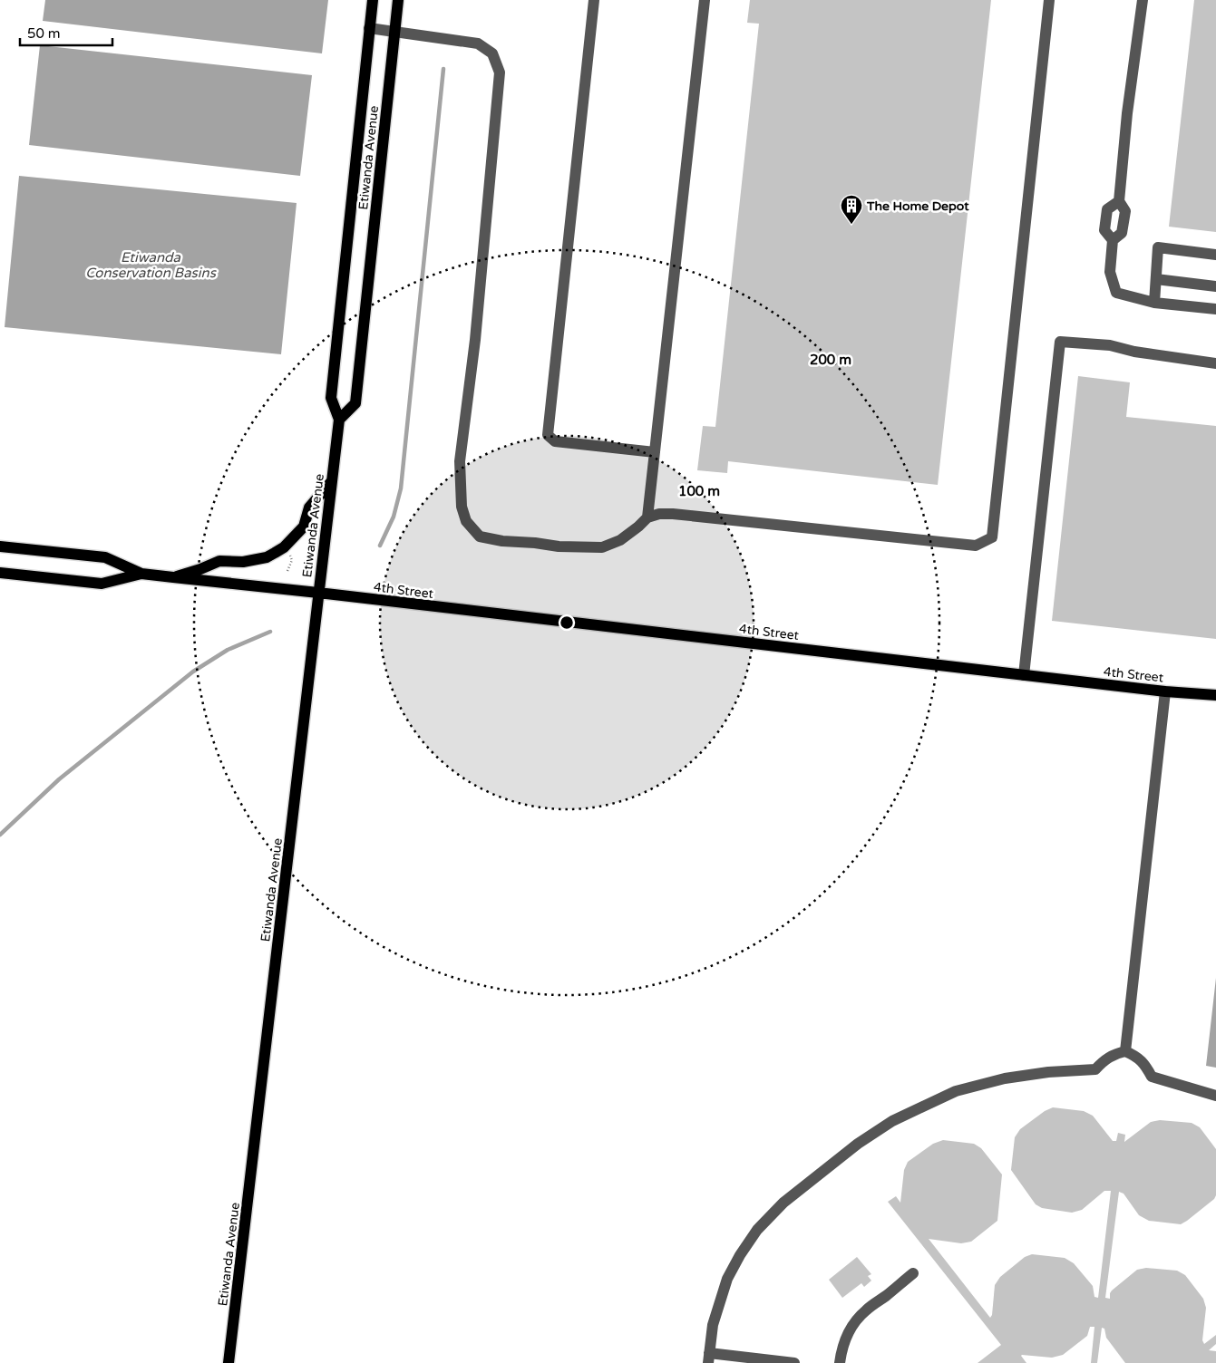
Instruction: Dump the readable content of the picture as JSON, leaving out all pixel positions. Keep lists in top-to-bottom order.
{
  "streets": {
    "main road": ["Etiwanda Avenue", "4th Street"]
  },
  "crossings": [
    ["Etiwanda Avenue", "4th Street"]
  ],
  "water": ["Etiwanda Conservation Basins"],
  "places": {
    "building": ["The Home Depot"]
  },
  "scale_bar": "50 m",
  "rings": ["200 m", "100 m"]
}
